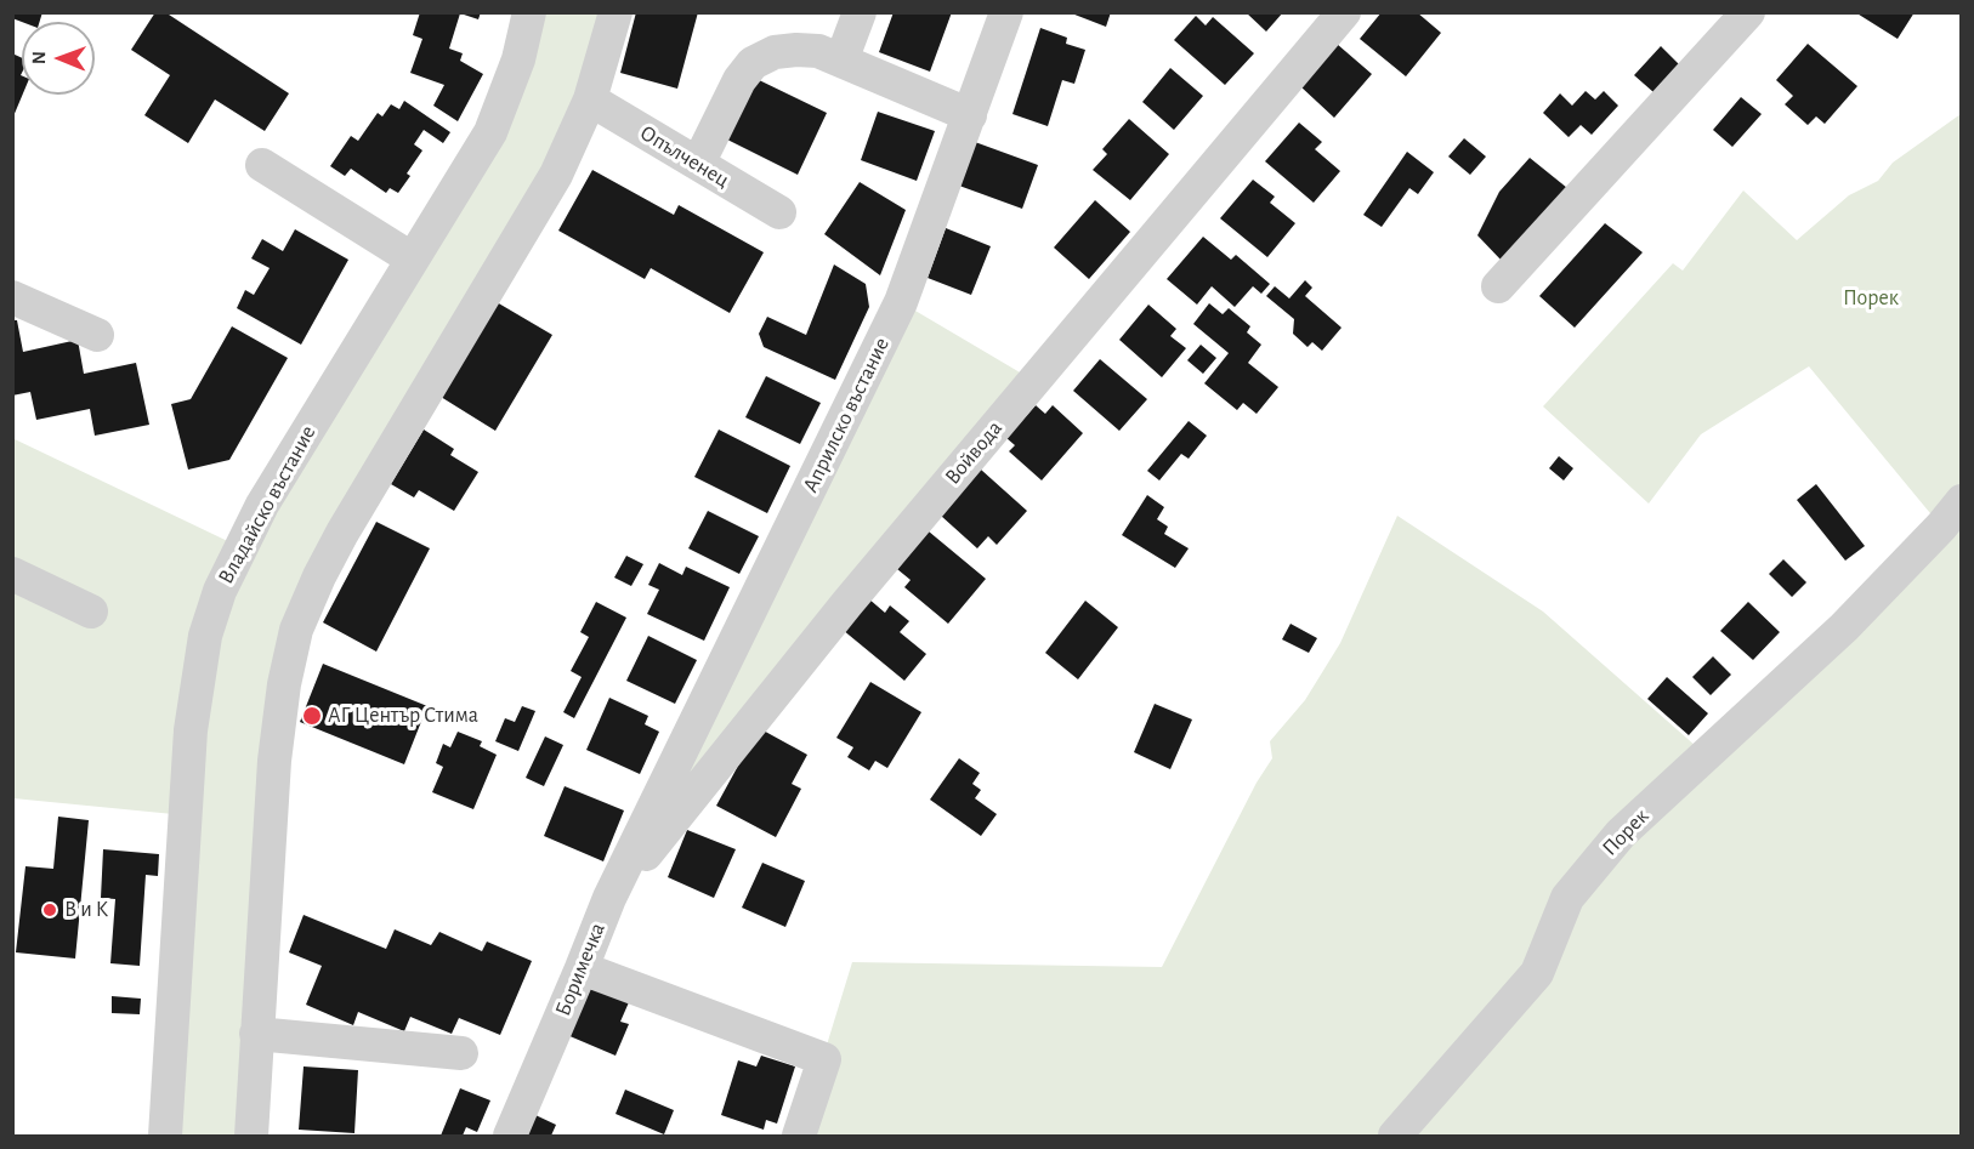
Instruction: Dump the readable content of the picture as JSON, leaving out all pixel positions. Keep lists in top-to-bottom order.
{
  "streets": {
    "street": [
      "Опълченец",
      "Априлско въстание",
      "Войвода",
      "Владайско въстание",
      "Порек",
      "Боримечка"
    ]
  },
  "crossings": [
    ["Априлско въстание", "Боримечка"],
    ["Войвода", "Боримечка"]
  ],
  "parks": ["Порек"],
  "places": ["АГ Център Стима", "В и К"],
  "north": "left"
}
